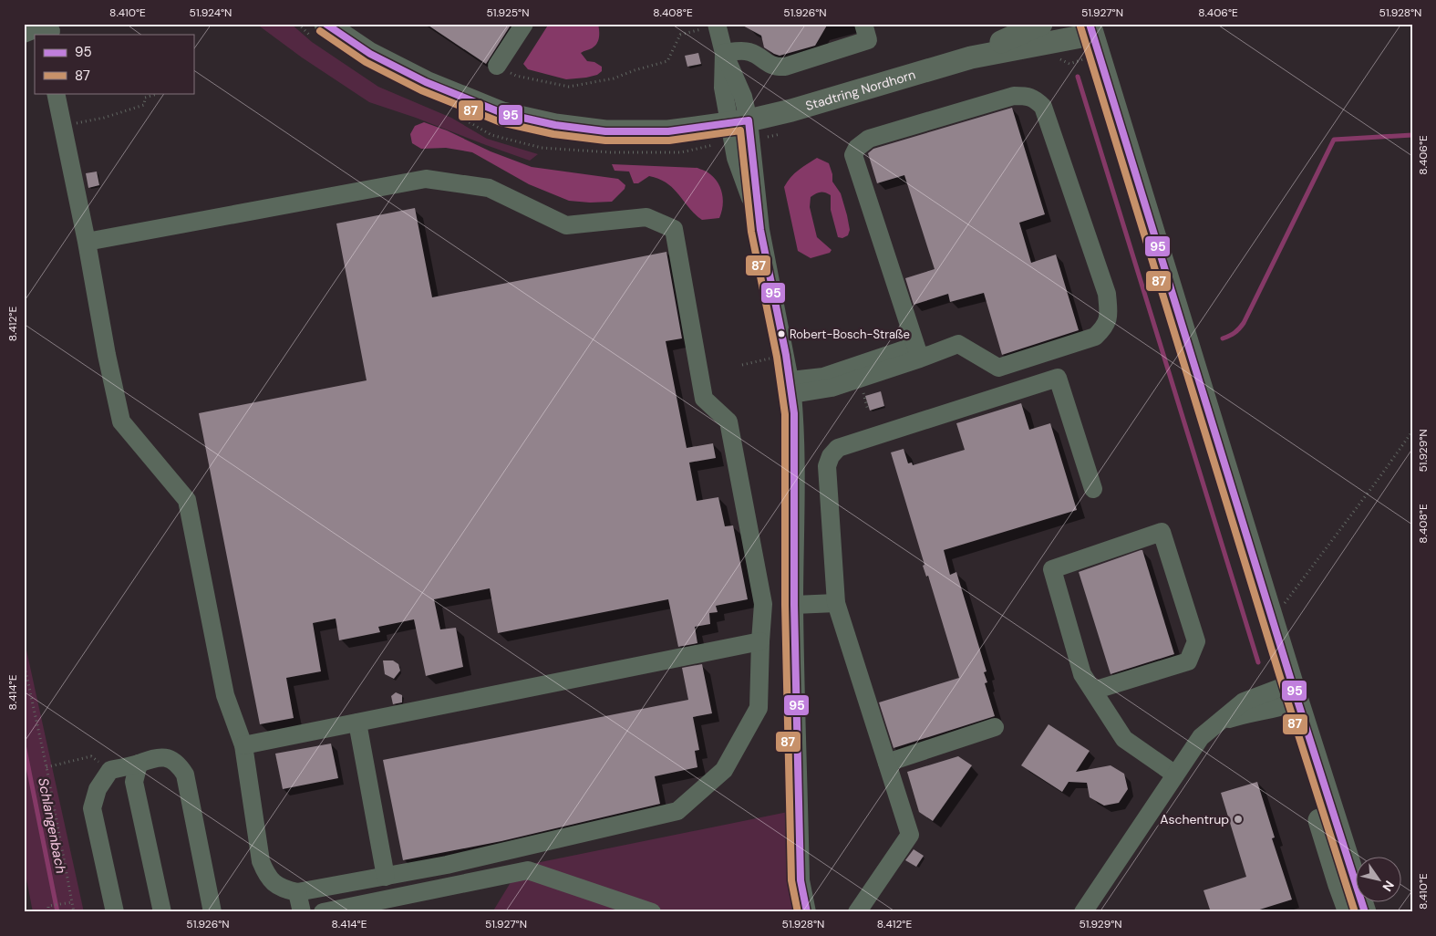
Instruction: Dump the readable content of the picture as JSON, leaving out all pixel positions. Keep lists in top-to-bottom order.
{
  "streets": {
    "main road": ["Stadtring Nordhorn"]
  },
  "water": ["Schlangenbach"],
  "places": ["Robert-Bosch-Straße", "Aschentrup"],
  "lines": ["transit line 95", "transit line 87"],
  "legend": ["95", "87"],
  "north": "bottom right",
  "coordinates": [
    "8.410°E",
    "51.924°N",
    "51.925°N",
    "8.408°E",
    "51.926°N",
    "51.927°N",
    "8.406°E",
    "51.928°N",
    "8.412°E",
    "51.929°N",
    "8.414°E"
  ]
}
